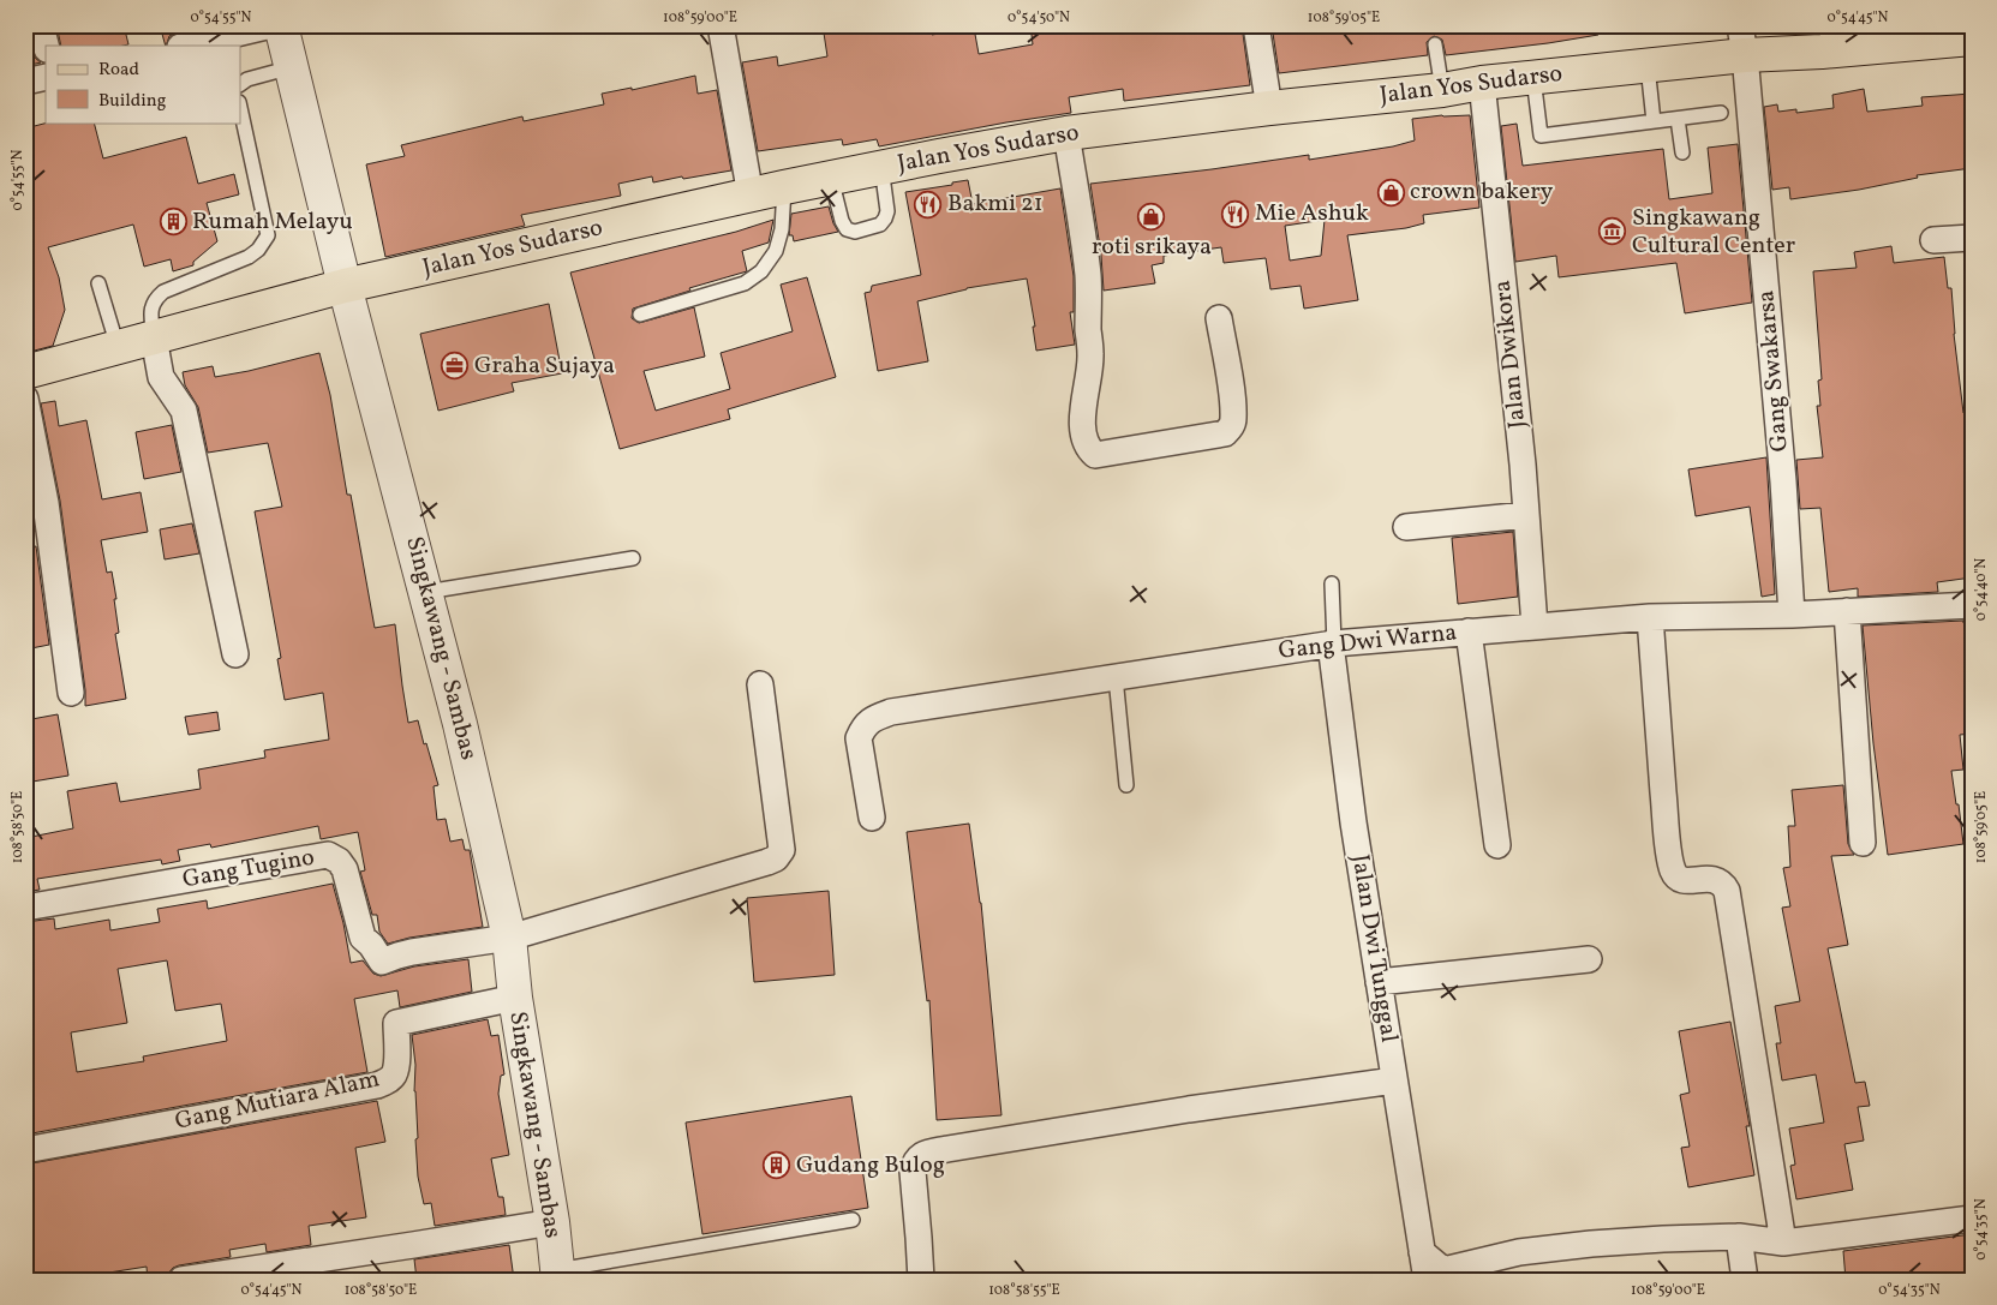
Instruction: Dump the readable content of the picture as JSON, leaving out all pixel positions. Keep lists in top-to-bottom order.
{
  "streets": {
    "main road": ["Jalan Yos Sudarso"],
    "street": [
      "Jalan Dwikora",
      "Gang Swakarsa",
      "Gang Dwi Warna",
      "Singkawang - Sambas",
      "Gang Tugino",
      "Jalan Dwi Tunggal",
      "Gang Mutiara Alam"
    ]
  },
  "crossings": [
    ["Jalan Yos Sudarso", "Jalan Dwikora"],
    ["Jalan Yos Sudarso", "Gang Swakarsa"],
    ["Jalan Yos Sudarso", "Singkawang - Sambas"],
    ["Jalan Dwikora", "Gang Dwi Warna"],
    ["Gang Swakarsa", "Gang Dwi Warna"],
    ["Gang Dwi Warna", "Jalan Dwi Tunggal"],
    ["Singkawang - Sambas", "Gang Tugino"],
    ["Singkawang - Sambas", "Gang Mutiara Alam"]
  ],
  "places": {
    "shop": ["crown bakery", "roti srikaya"],
    "restaurant": ["Bakmi 21", "Mie Ashuk"],
    "building": ["Rumah Melayu", "Gudang Bulog"],
    "museum": ["Singkawang Cultural Center"],
    "office": ["Graha Sujaya"]
  },
  "legend": ["Road", "Building"],
  "coordinates": [
    "0°54'55\"N",
    "108°59'00\"E",
    "0°54'50\"N",
    "108°59'05\"E",
    "0°54'45\"N",
    "0°54'40\"N",
    "108°58'50\"E",
    "0°54'35\"N",
    "108°58'55\"E"
  ]
}
